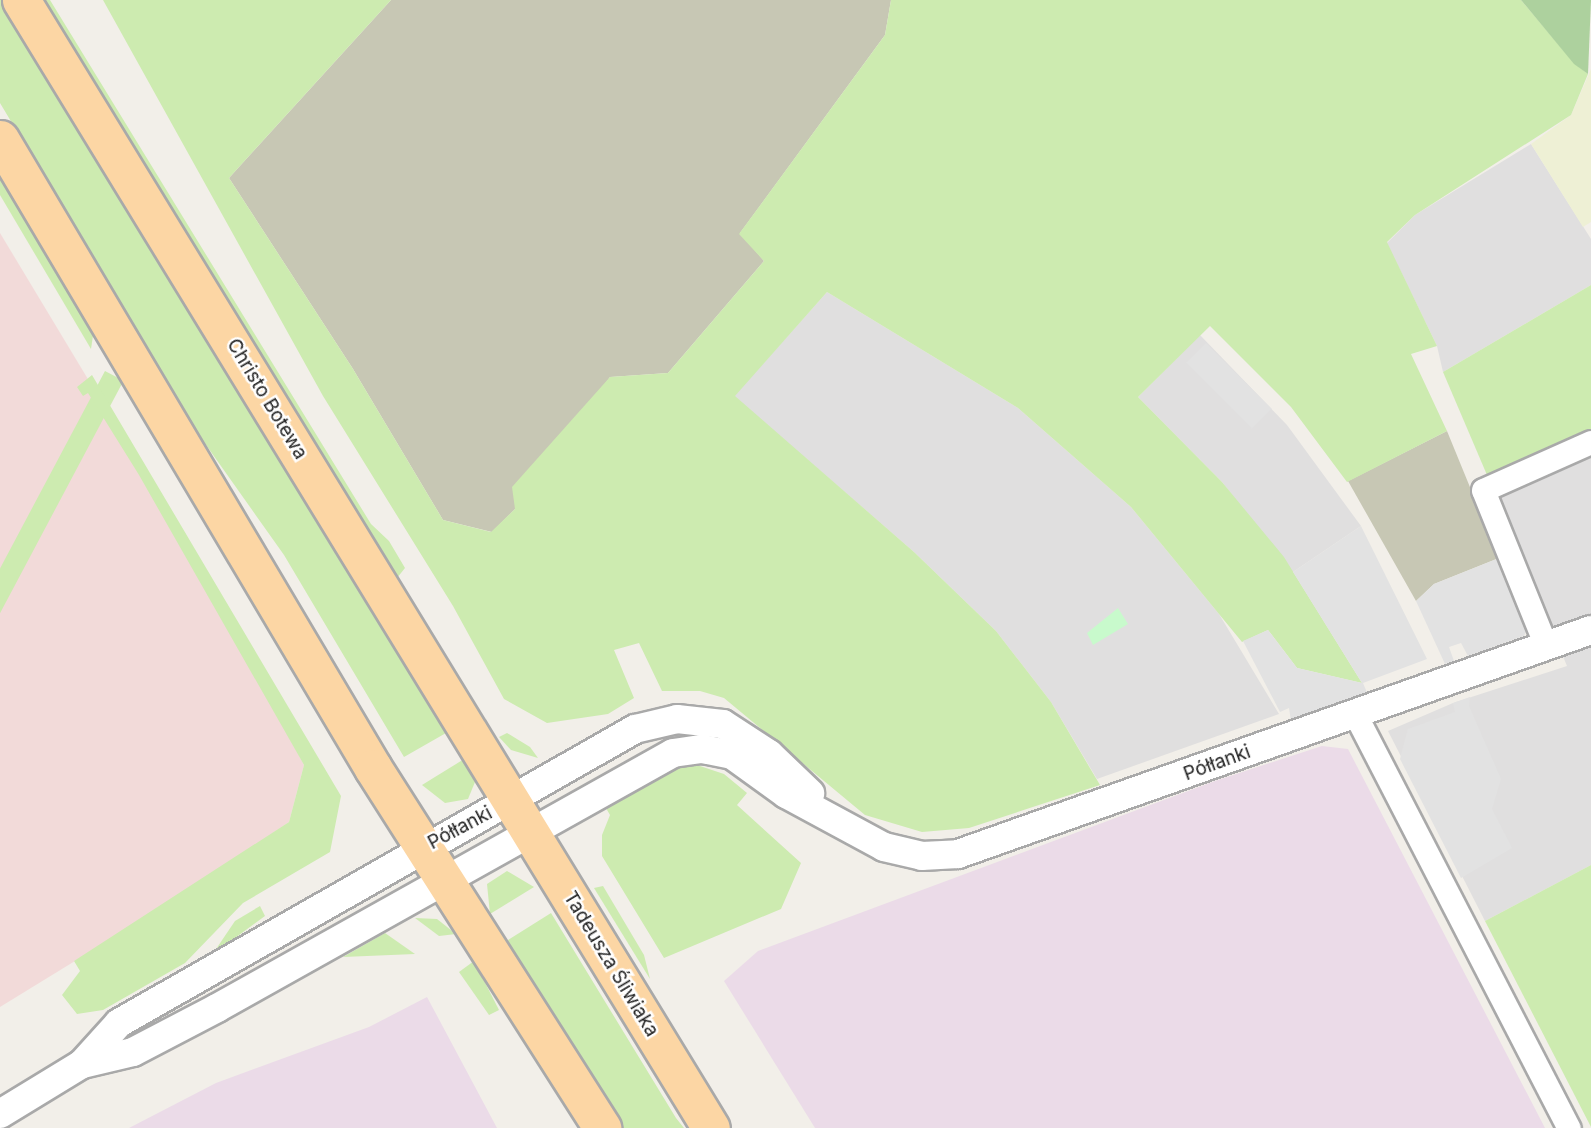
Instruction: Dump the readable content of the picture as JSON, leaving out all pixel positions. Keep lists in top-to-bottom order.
{
  "streets": {
    "main road": ["Christo Botewa", "Tadeusza Śliwiaka"],
    "street": ["Półłanki"]
  },
  "crossings": [
    ["Christo Botewa", "Półłanki"],
    ["Christo Botewa", "Tadeusza Śliwiaka"],
    ["Półłanki", "Tadeusza Śliwiaka"]
  ]
}
